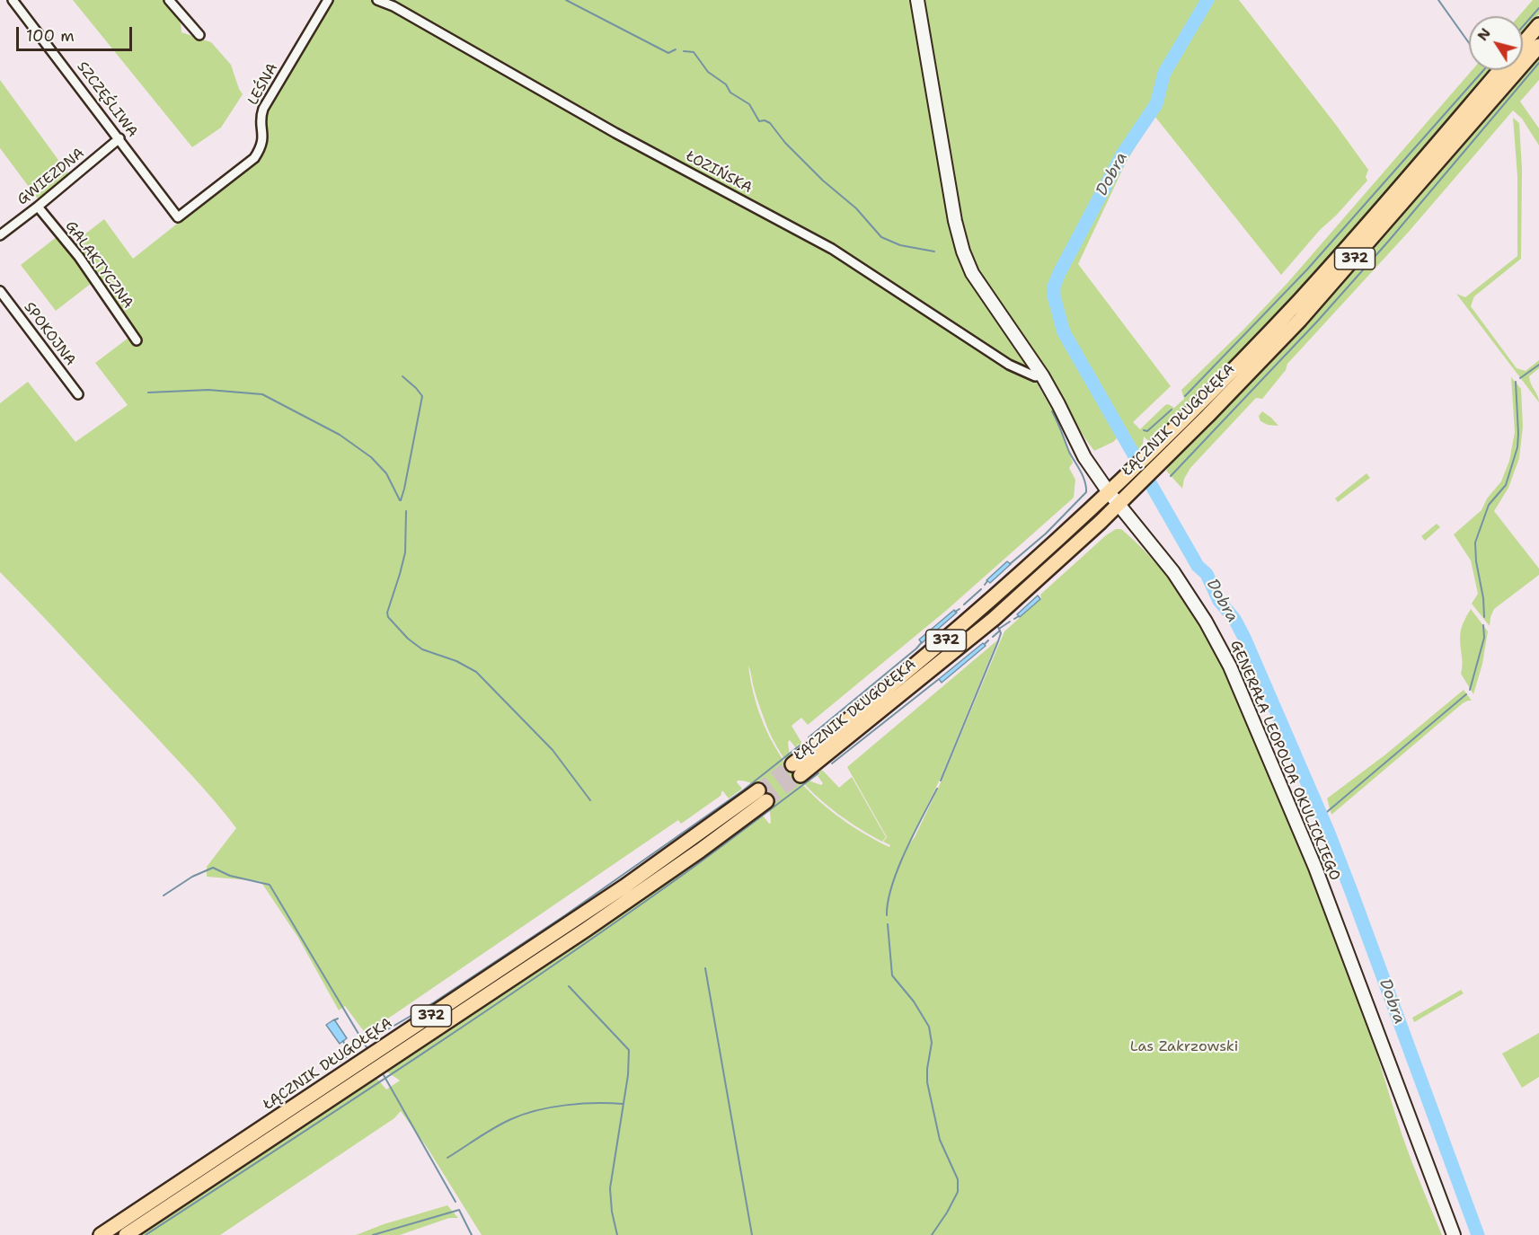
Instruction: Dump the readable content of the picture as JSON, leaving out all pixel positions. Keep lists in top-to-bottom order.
{
  "streets": {
    "main road": ["372", "ŁĄCZNIK DŁUGOŁĘKA"],
    "street": [
      "LEŚNA",
      "SZCZĘŚLIWA",
      "ŁOZIŃSKA",
      "GWIEZDNA",
      "GALAKTYCZNA",
      "SPOKOJNA",
      "GENERAŁA LEOPOLDA OKULICKIEGO"
    ]
  },
  "crossings": [
    ["LEŚNA", "SZCZĘŚLIWA"],
    ["SZCZĘŚLIWA", "GWIEZDNA"],
    ["ŁOZIŃSKA", "GENERAŁA LEOPOLDA OKULICKIEGO"],
    ["GWIEZDNA", "GALAKTYCZNA"],
    ["ŁĄCZNIK DŁUGOŁĘKA", "GENERAŁA LEOPOLDA OKULICKIEGO"]
  ],
  "water": ["Dobra"],
  "parks": ["Las Zakrzowski"],
  "scale_bar": "100 m",
  "north": "top left"
}
